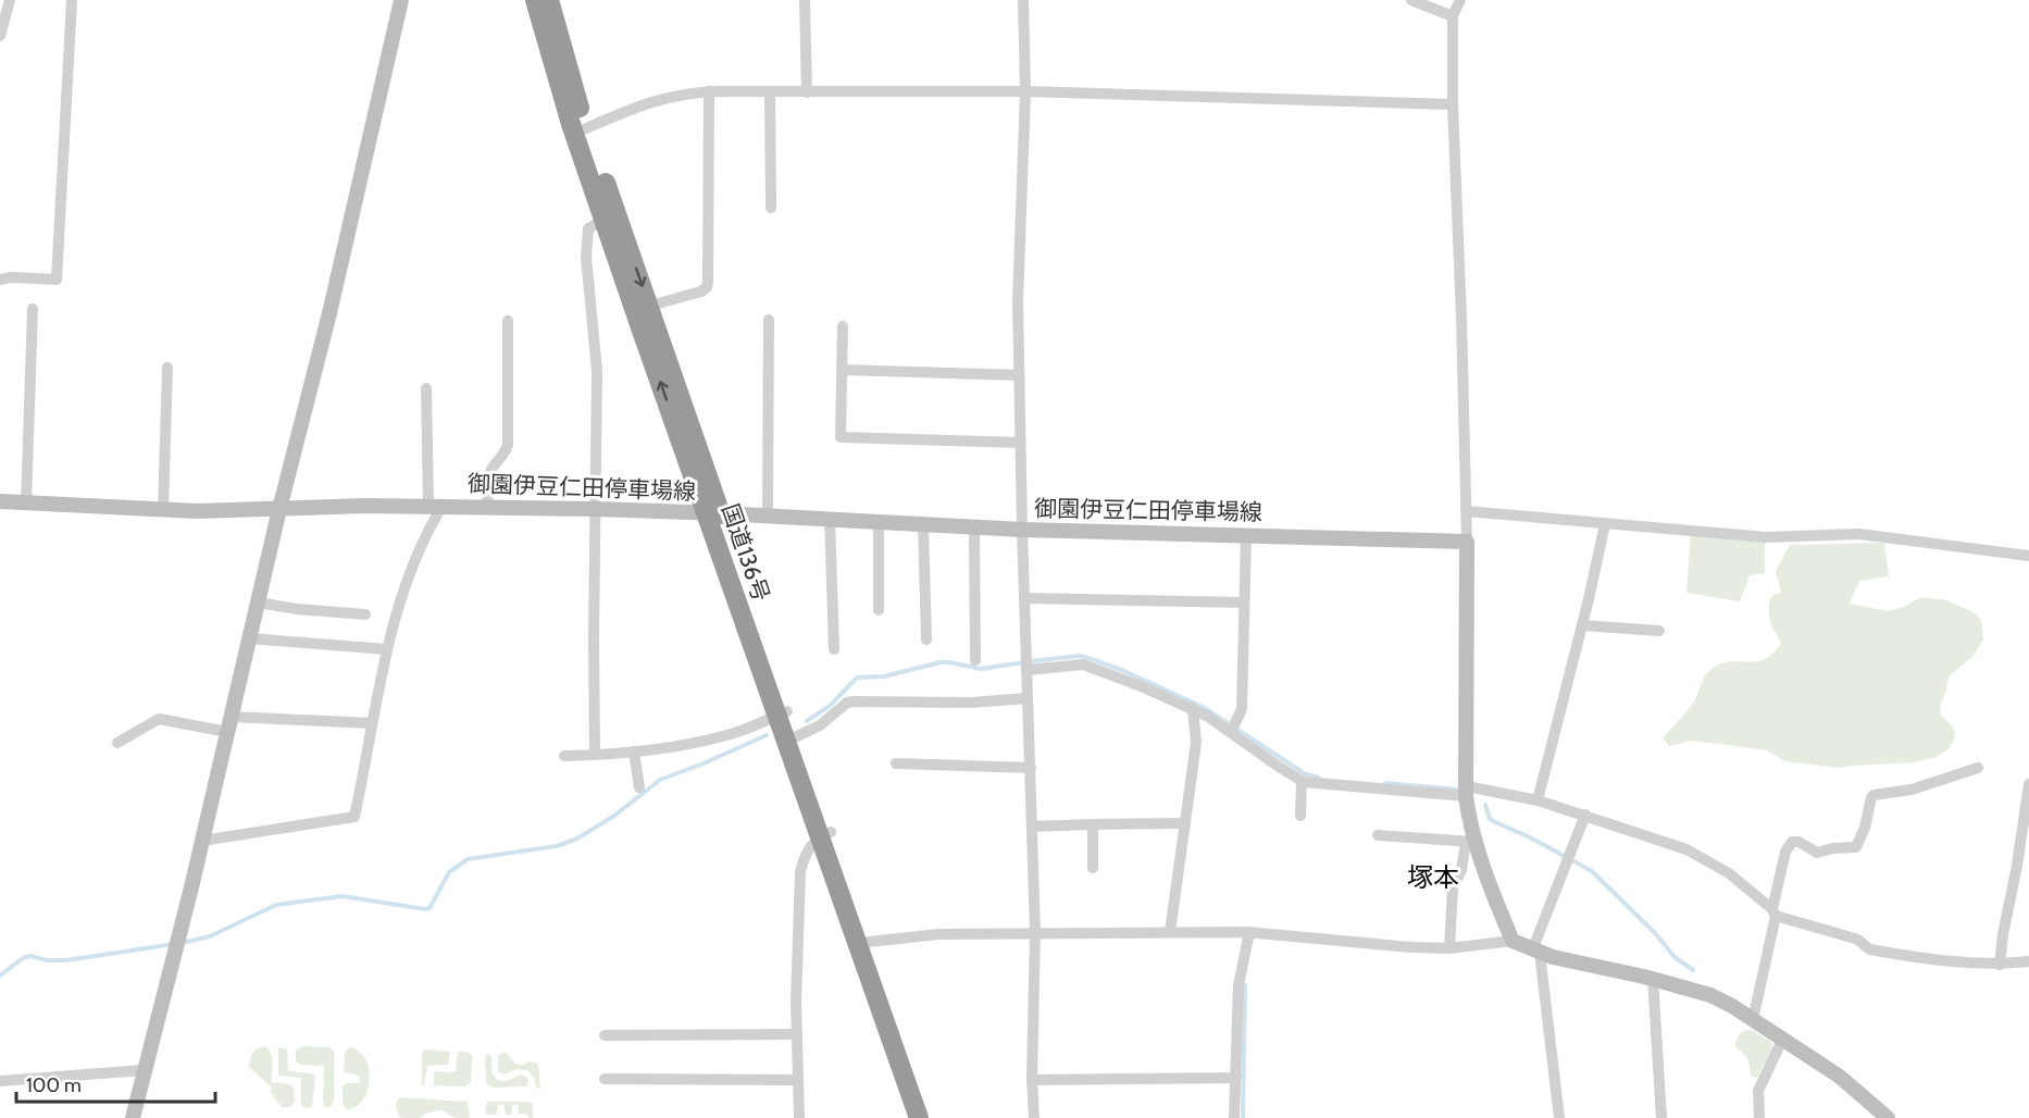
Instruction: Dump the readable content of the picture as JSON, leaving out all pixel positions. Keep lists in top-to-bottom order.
{
  "streets": {
    "highway": ["国道136号"],
    "main road": ["御園伊豆仁田停車場線"]
  },
  "crossings": [
    ["御園伊豆仁田停車場線", "国道136号"]
  ],
  "districts": ["塚本"],
  "scale_bar": "100 m"
}
